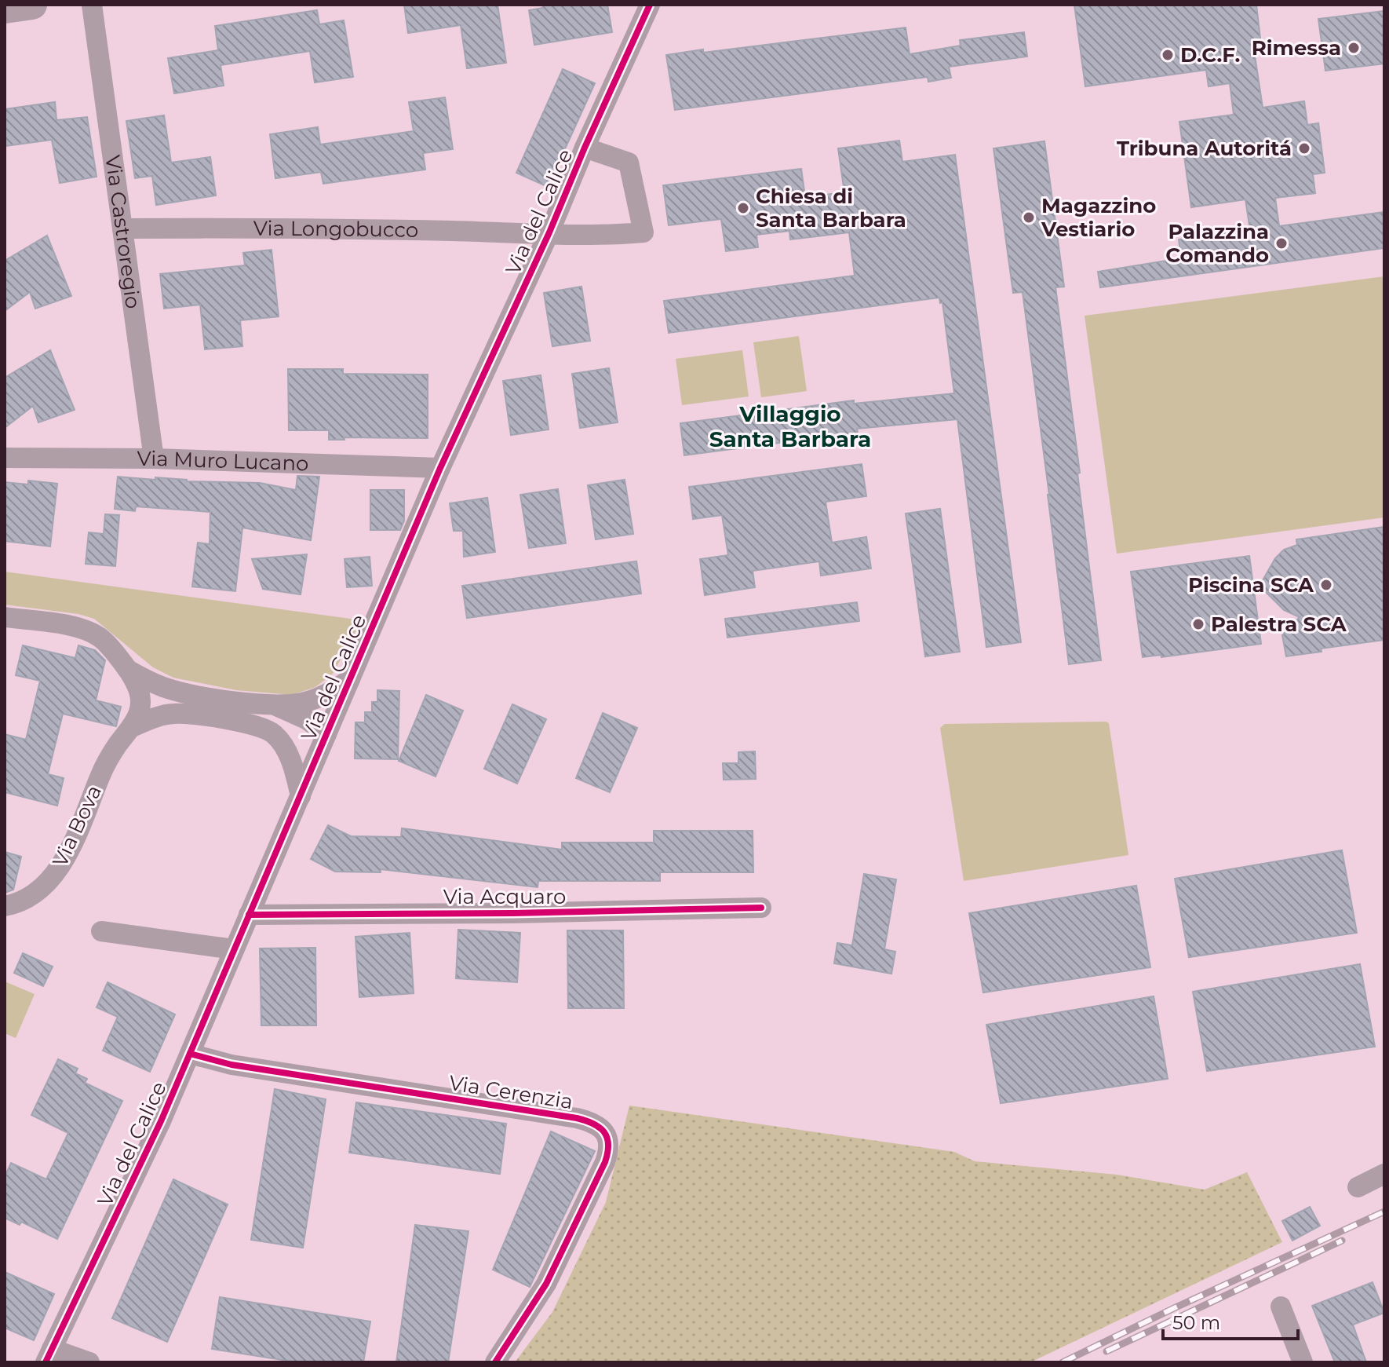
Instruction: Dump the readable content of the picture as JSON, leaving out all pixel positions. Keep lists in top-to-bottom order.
{
  "streets": {
    "street": [
      "Via del Calice",
      "Via Longobucco",
      "Via Castroregio",
      "Via Muro Lucano",
      "Via Bova",
      "Via Acquaro",
      "Via Cerenzia"
    ]
  },
  "crossings": [
    ["Via del Calice", "Via Longobucco"],
    ["Via del Calice", "Via Muro Lucano"],
    ["Via del Calice", "Via Bova"],
    ["Via del Calice", "Via Acquaro"],
    ["Via del Calice", "Via Cerenzia"],
    ["Via Longobucco", "Via Castroregio"],
    ["Via Castroregio", "Via Muro Lucano"]
  ],
  "districts": ["Villaggio Santa Barbara"],
  "places": [
    "Rimessa",
    "D.C.F.",
    "Tribuna Autoritá",
    "Chiesa di Santa Barbara",
    "Magazzino Vestiario",
    "Palazzina Comando",
    "Piscina SCA",
    "Palestra SCA"
  ],
  "scale_bar": "50 m"
}
